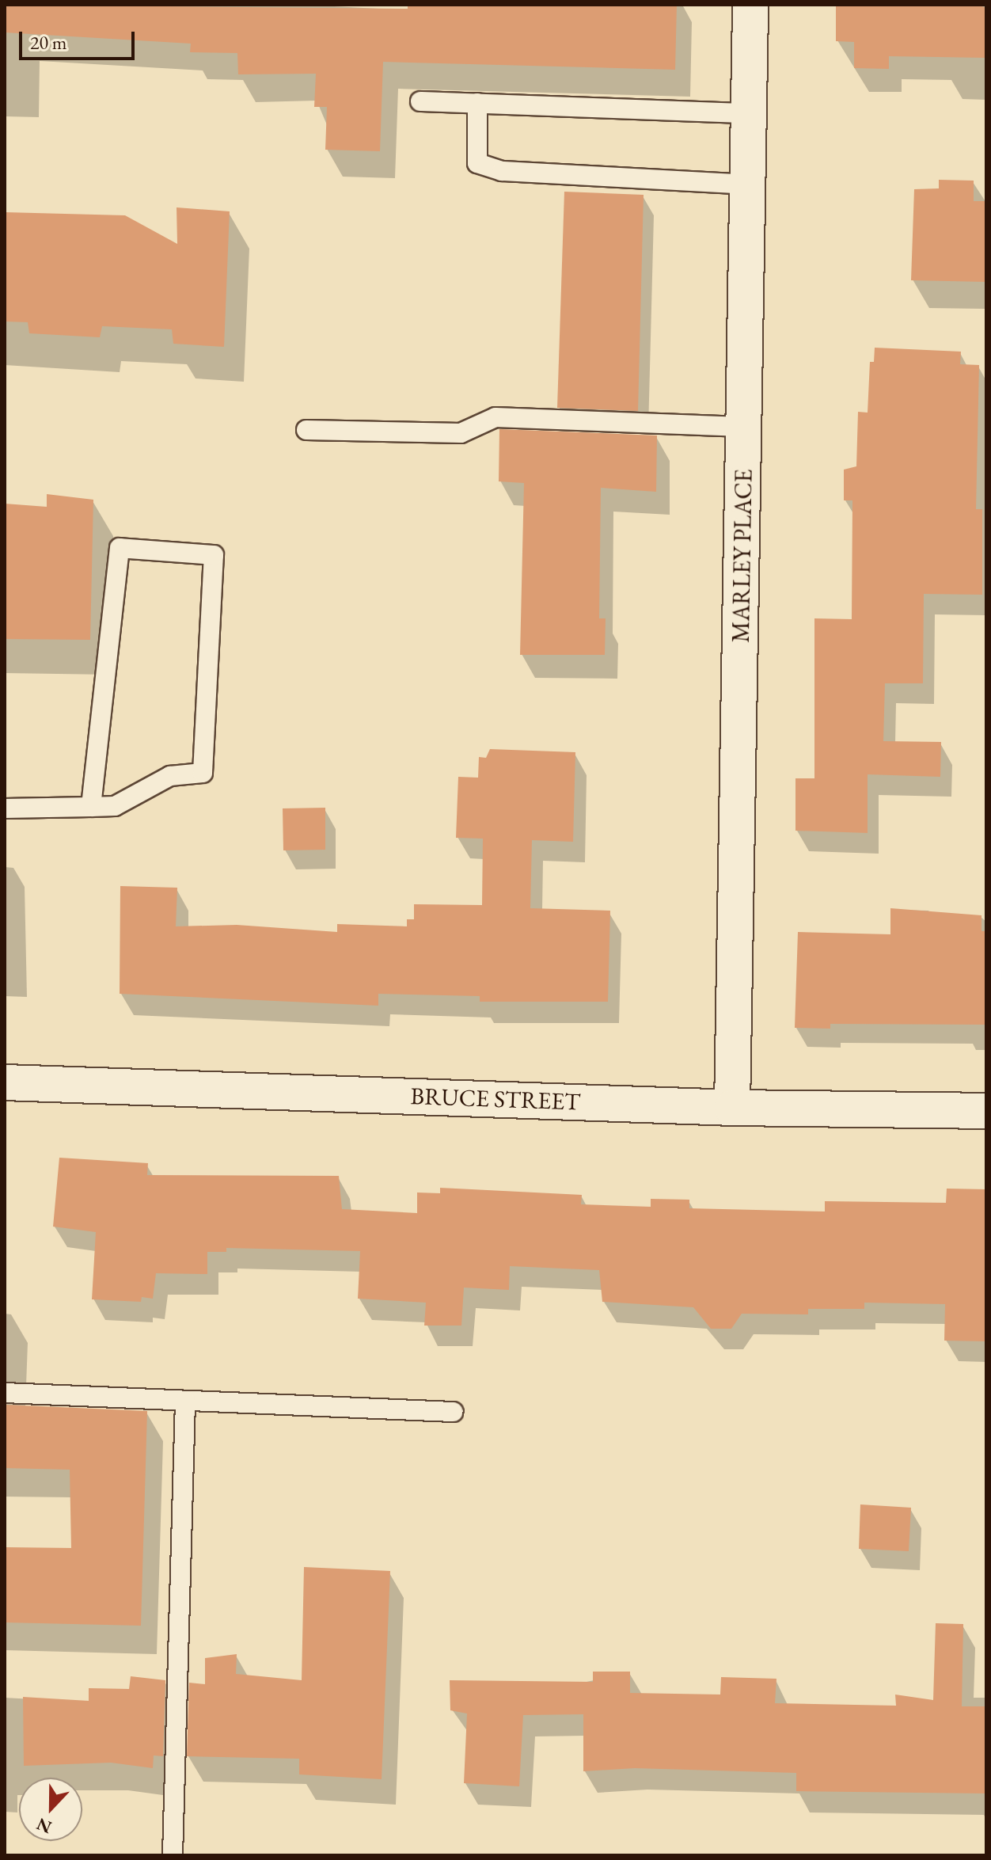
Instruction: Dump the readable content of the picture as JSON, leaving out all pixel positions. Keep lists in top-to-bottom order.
{
  "streets": {
    "street": ["MARLEY PLACE", "BRUCE STREET"]
  },
  "crossings": [
    ["MARLEY PLACE", "BRUCE STREET"]
  ],
  "scale_bar": "20 m",
  "north": "bottom"
}
